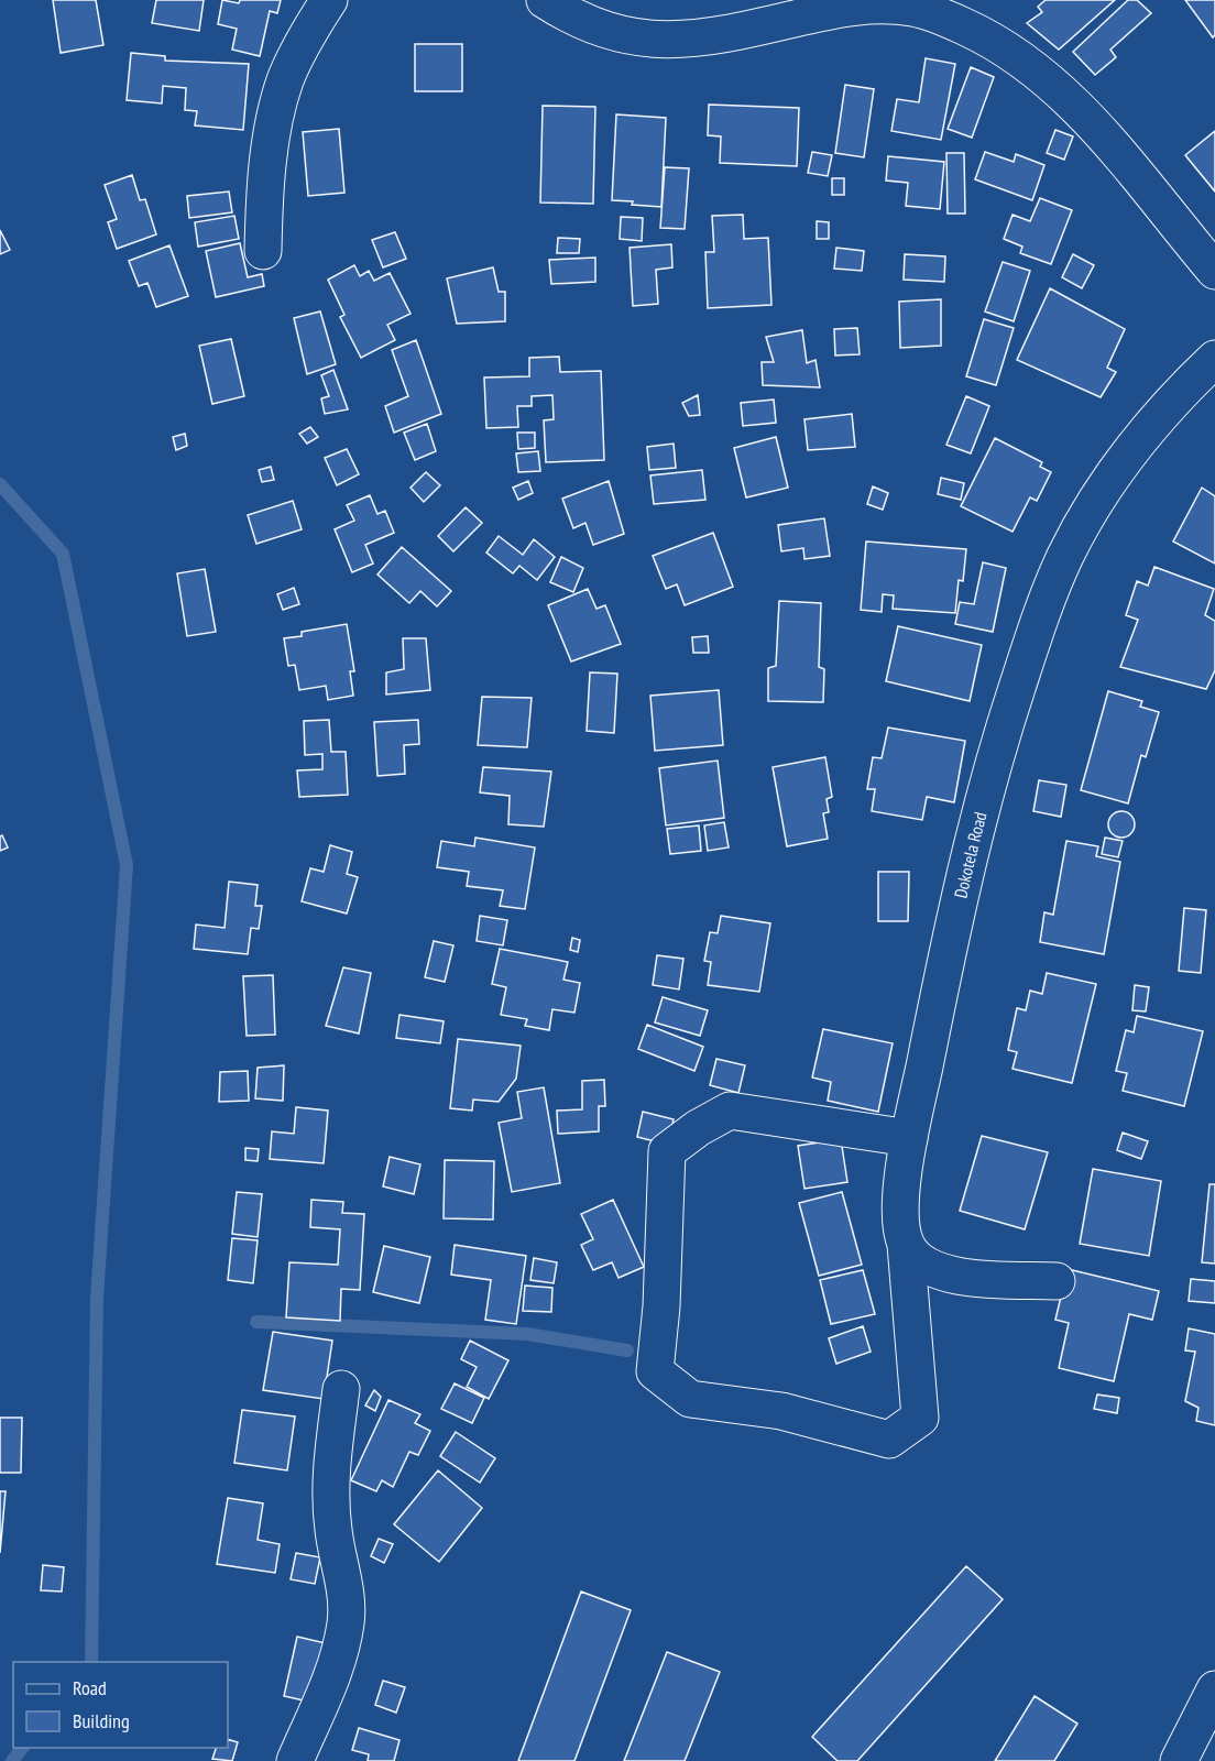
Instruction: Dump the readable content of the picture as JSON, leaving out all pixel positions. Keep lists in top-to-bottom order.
{
  "streets": {
    "street": ["Dokotela Road"]
  },
  "legend": ["Road", "Building"]
}
